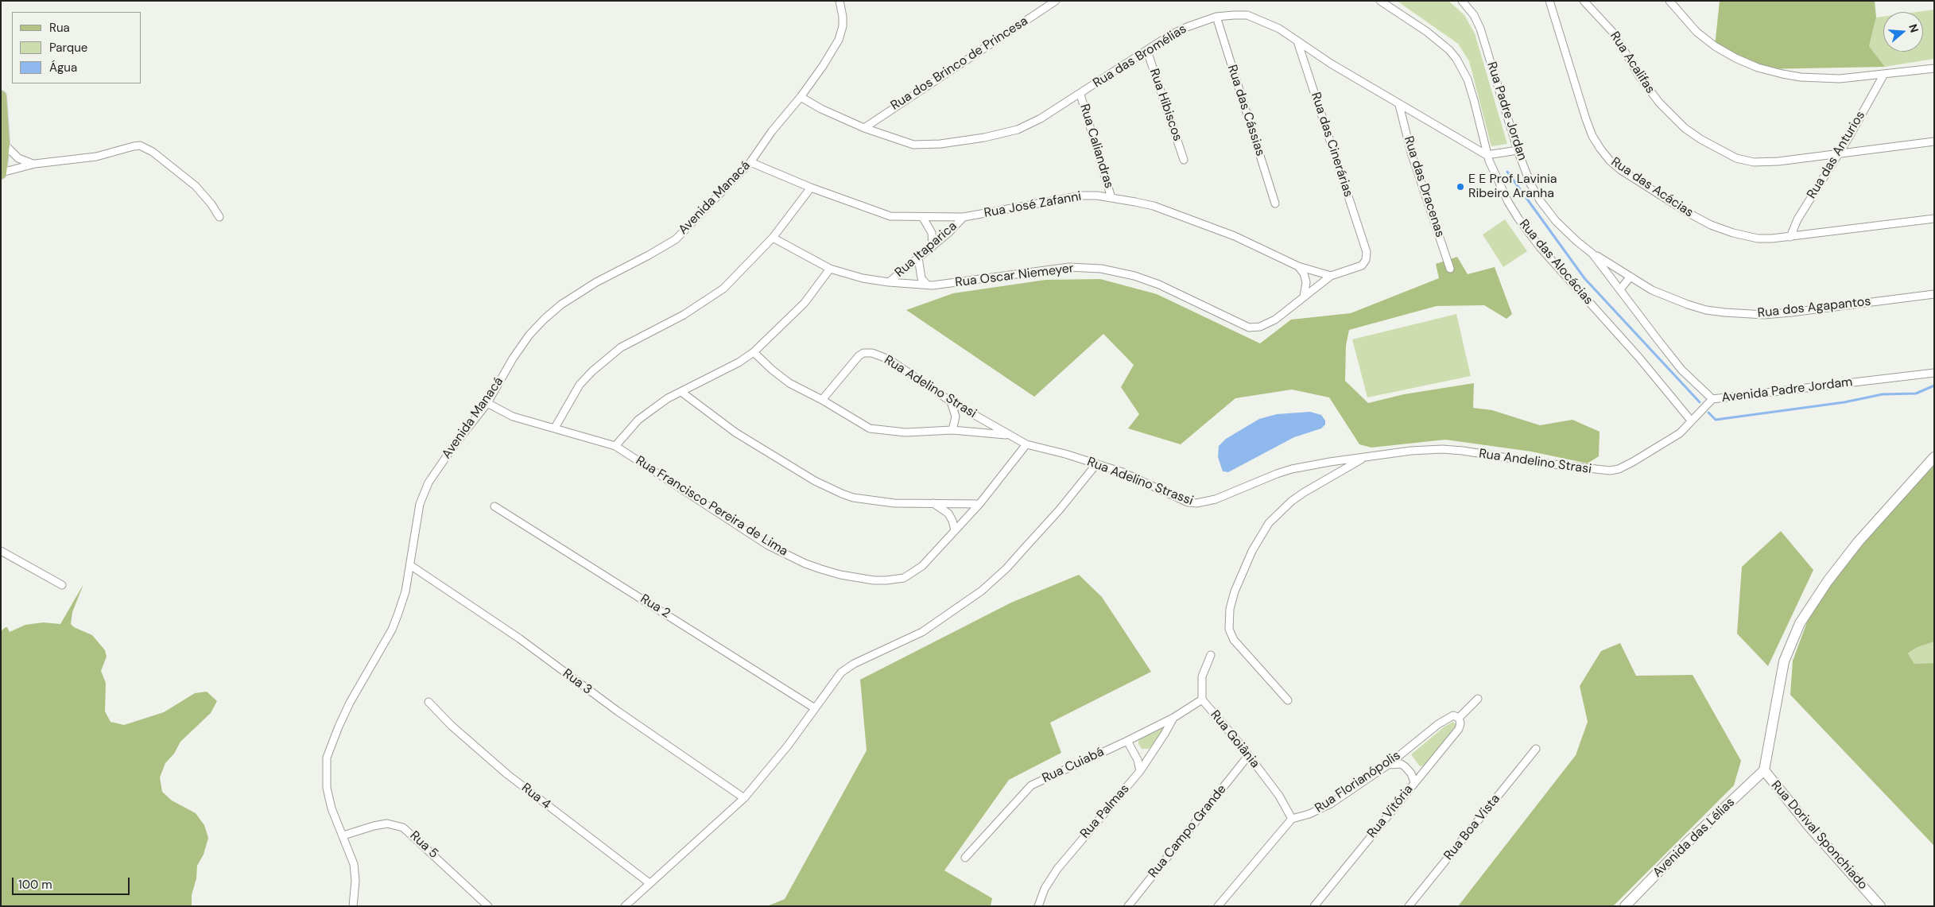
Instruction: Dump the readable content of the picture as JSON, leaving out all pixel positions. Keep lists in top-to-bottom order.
{
  "streets": {
    "street": [
      "Rua das Bromélias",
      "Rua Acalifas",
      "Rua dos Brinco de Princesa",
      "Rua Hibiscos",
      "Rua das Cássias",
      "Rua Padre Jordan",
      "Rua das Cinerárias",
      "Rua Caliandras",
      "Rua das Anturios",
      "Rua das Dracenas",
      "Rua das Acácias",
      "Avenida Manacá",
      "Rua José Zafanni",
      "Rua Itaparica",
      "Rua das Alocácias",
      "Rua Oscar Niemeyer",
      "Rua dos Agapantos",
      "Rua Adelino Strasi",
      "Avenida Padre Jordam",
      "Rua Andelino Strasi",
      "Rua Adelino Strassi",
      "Rua Francisco Pereira de Lima",
      "Rua 2",
      "Rua 3",
      "Rua Goiânia",
      "Rua Cuiabá",
      "Rua Florianópolis",
      "Rua 4",
      "Rua Palmas",
      "Rua Vitória",
      "Rua Boa Vista",
      "Rua Campo Grande",
      "Rua Dorival Sponchiado",
      "Avenida das Lélias",
      "Rua 5"
    ]
  },
  "crossings": [
    ["Rua das Bromélias", "Rua dos Brinco de Princesa"],
    ["Rua das Bromélias", "Rua Hibiscos"],
    ["Rua das Bromélias", "Rua das Cássias"],
    ["Rua das Bromélias", "Rua das Cinerárias"],
    ["Rua das Bromélias", "Rua Caliandras"],
    ["Rua das Bromélias", "Rua das Dracenas"],
    ["Rua das Bromélias", "Avenida Manacá"],
    ["Rua das Bromélias", "Rua das Alocácias"],
    ["Rua Acalifas", "Rua das Anturios"],
    ["Rua Padre Jordan", "Rua dos Agapantos"],
    ["Rua Padre Jordan", "Avenida Padre Jordam"],
    ["Rua das Cinerárias", "Rua José Zafanni"],
    ["Rua das Cinerárias", "Rua Oscar Niemeyer"],
    ["Rua Caliandras", "Rua José Zafanni"],
    ["Rua das Anturios", "Rua das Acácias"],
    ["Avenida Manacá", "Rua José Zafanni"],
    ["Avenida Manacá", "Rua Francisco Pereira de Lima"],
    ["Avenida Manacá", "Rua 3"],
    ["Avenida Manacá", "Rua 5"],
    ["Rua José Zafanni", "Rua Itaparica"],
    ["Rua José Zafanni", "Rua Oscar Niemeyer"],
    ["Rua Itaparica", "Rua Oscar Niemeyer"],
    ["Rua das Alocácias", "Rua Andelino Strasi"],
    ["Rua Adelino Strasi", "Rua Adelino Strassi"],
    ["Avenida Padre Jordam", "Rua Andelino Strasi"],
    ["Rua Andelino Strasi", "Rua Adelino Strassi"],
    ["Rua Adelino Strassi", "Rua Francisco Pereira de Lima"],
    ["Rua Goiânia", "Rua Cuiabá"],
    ["Rua Goiânia", "Rua Florianópolis"],
    ["Rua Goiânia", "Rua Campo Grande"],
    ["Rua Cuiabá", "Rua Palmas"],
    ["Rua Florianópolis", "Rua Vitória"],
    ["Rua Dorival Sponchiado", "Avenida das Lélias"]
  ],
  "places": ["E E Prof Lavinia Ribeiro Aranha"],
  "legend": ["Rua", "Parque", "Água"],
  "scale_bar": "100 m",
  "north": "right"
}
